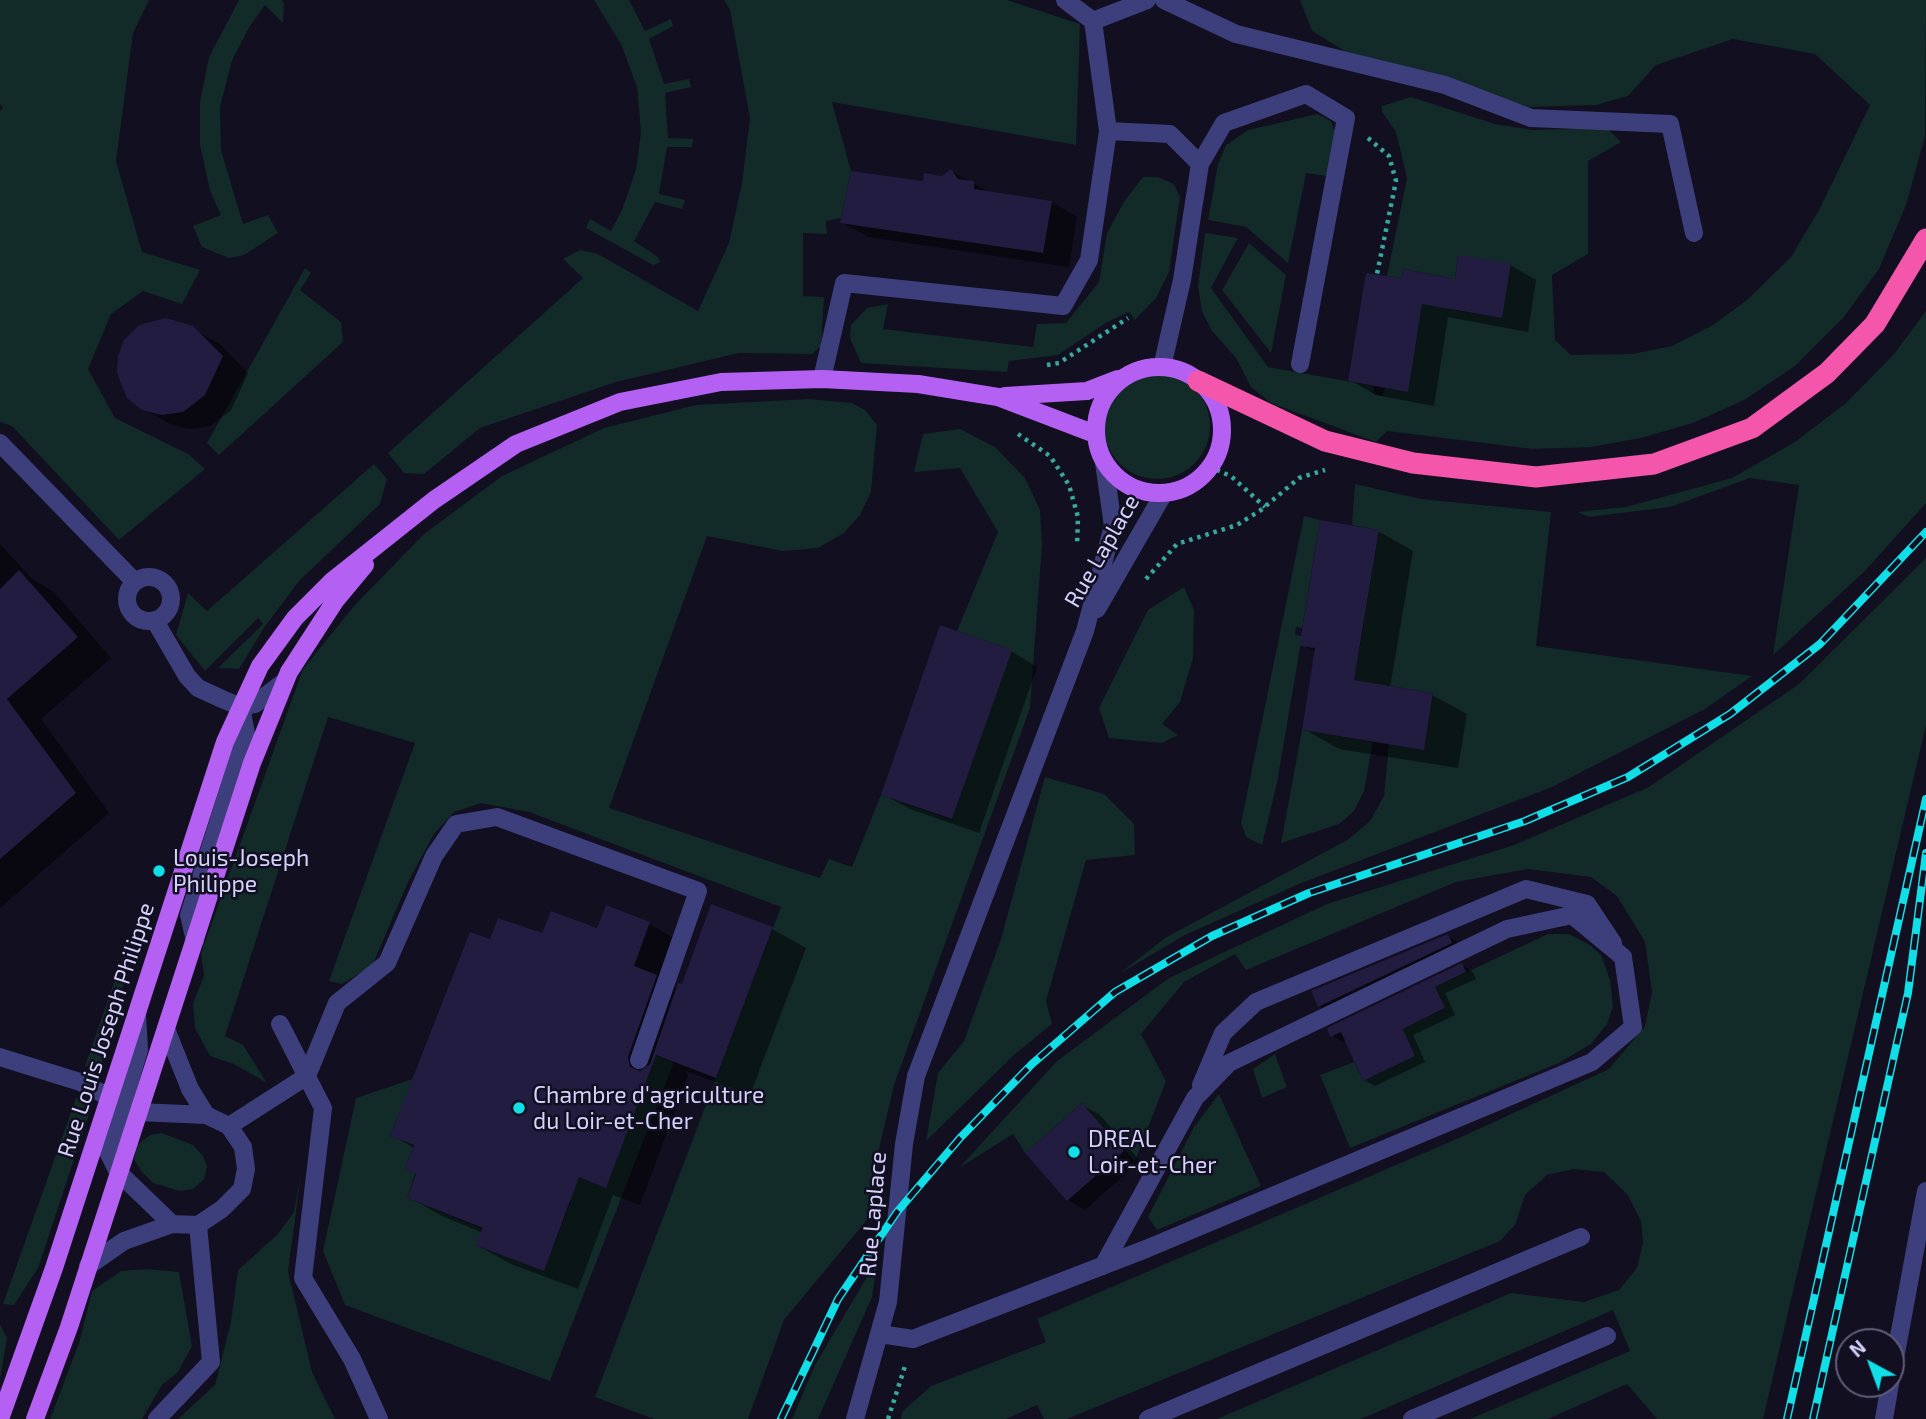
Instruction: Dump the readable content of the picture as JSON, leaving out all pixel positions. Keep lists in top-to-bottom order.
{
  "streets": {
    "main road": ["Rue Laplace", "Rue Louis Joseph Philippe"]
  },
  "places": ["Louis-Joseph Philippe", "Chambre d'agriculture du Loir-et-Cher", "DREAL Loir-et-Cher"],
  "north": "top left"
}
